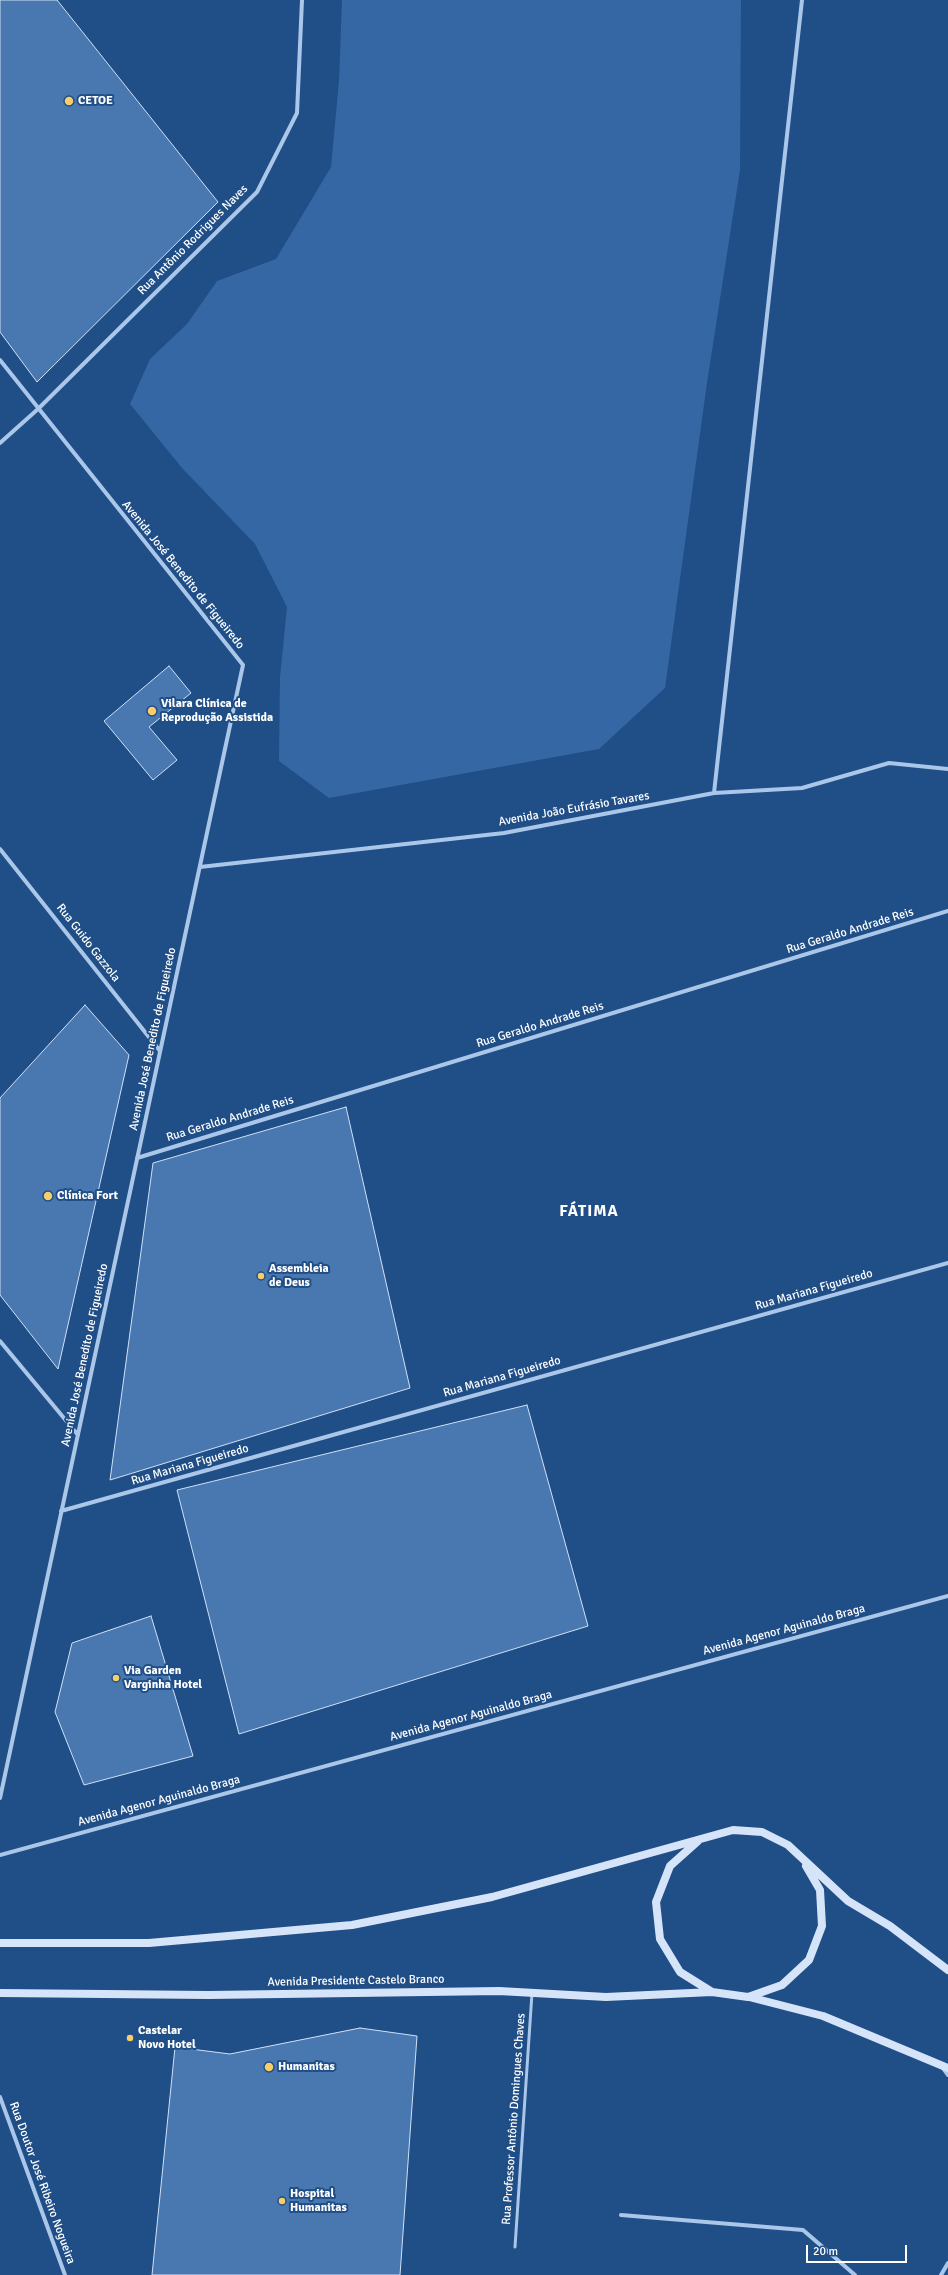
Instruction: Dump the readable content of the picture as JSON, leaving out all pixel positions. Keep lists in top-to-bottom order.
{
  "streets": {
    "main road": ["Avenida Presidente Castelo Branco"],
    "street": [
      "Rua Antônio Rodrigues Naves",
      "Avenida José Benedito de Figueiredo",
      "Avenida João Eufrásio Tavares",
      "Rua Geraldo Andrade Reis",
      "Rua Guido Gazzola",
      "Rua Mariana Figueiredo",
      "Avenida Agenor Aguinaldo Braga",
      "Rua Doutor José Ribeiro Nogueira"
    ],
    "lane": ["Rua Professor Antônio Domingues Chaves"]
  },
  "crossings": [
    ["Rua Antônio Rodrigues Naves", "Avenida José Benedito de Figueiredo"],
    ["Avenida José Benedito de Figueiredo", "Avenida João Eufrásio Tavares"],
    ["Avenida José Benedito de Figueiredo", "Rua Geraldo Andrade Reis"],
    ["Avenida José Benedito de Figueiredo", "Rua Guido Gazzola"],
    ["Avenida José Benedito de Figueiredo", "Rua Mariana Figueiredo"],
    ["Avenida Presidente Castelo Branco", "Rua Professor Antônio Domingues Chaves"]
  ],
  "districts": ["FÁTIMA"],
  "places": [
    "CETOE",
    "Vilara Clínica de Reprodução Assistida",
    "Clínica Fort",
    "Assembleia de Deus",
    "Via Garden Varginha Hotel",
    "Castelar Novo Hotel",
    "Humanitas",
    "Hospital Humanitas"
  ],
  "scale_bar": "20 m"
}
